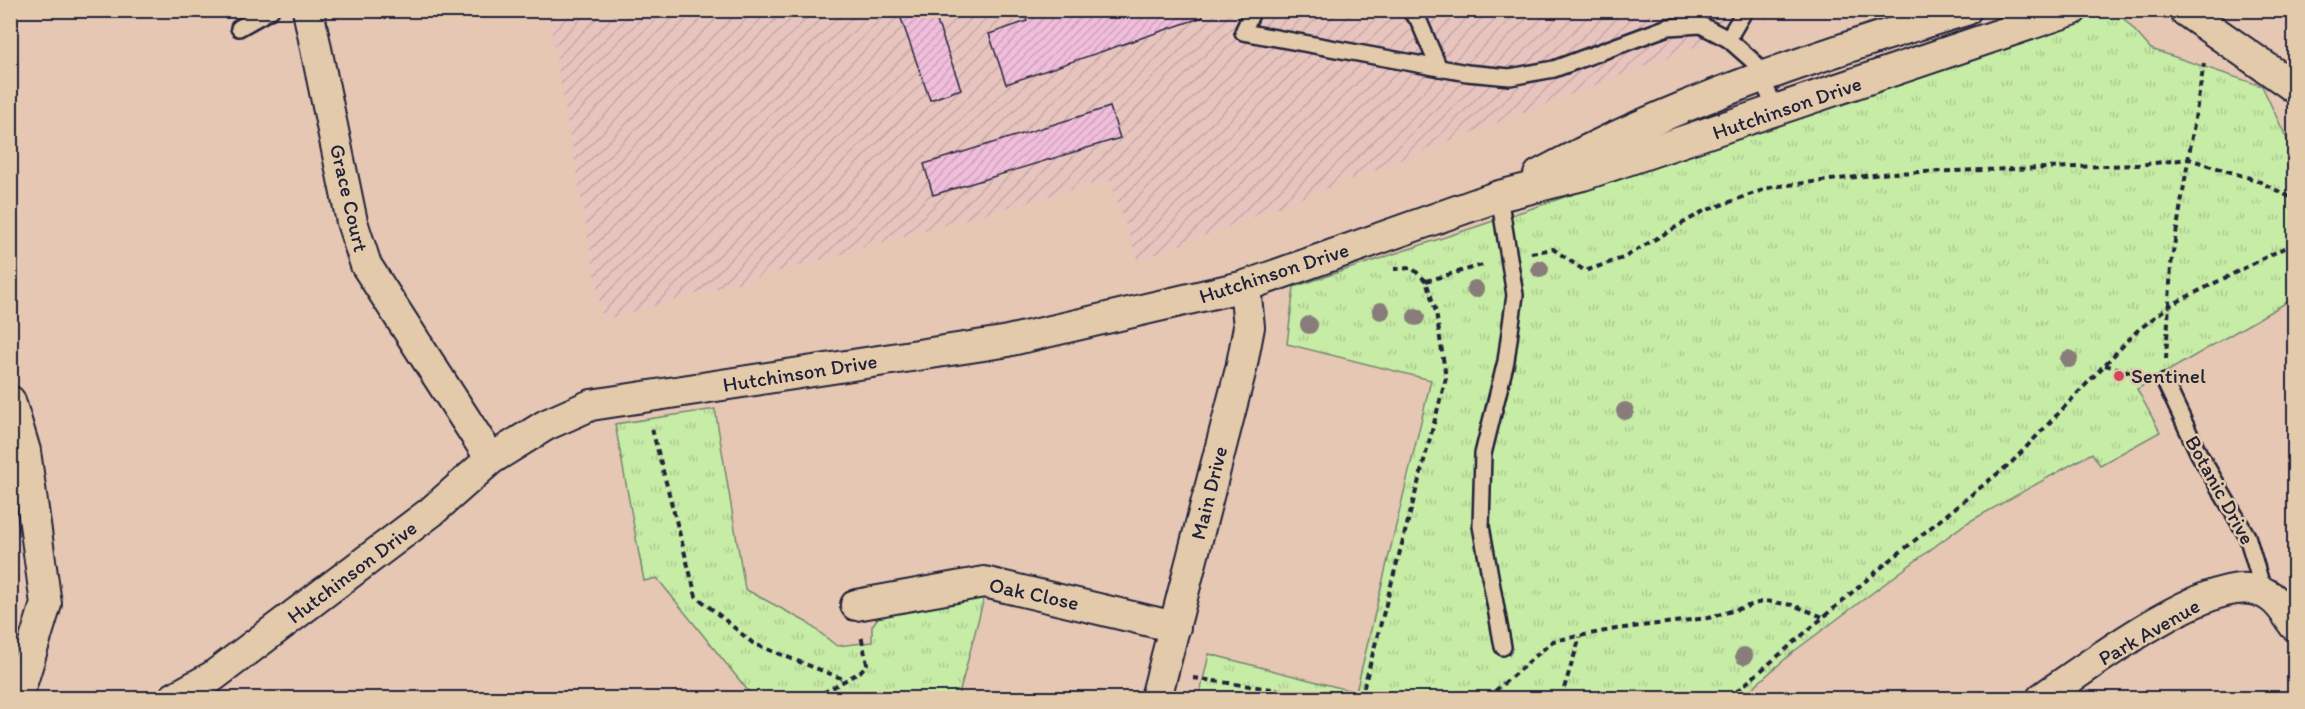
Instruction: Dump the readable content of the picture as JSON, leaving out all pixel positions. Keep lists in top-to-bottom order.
{
  "streets": {
    "street": [
      "Hutchinson Drive",
      "Grace Court",
      "Main Drive",
      "Oak Close",
      "Park Avenue"
    ],
    "lane": ["Botanic Drive"]
  },
  "crossings": [
    ["Hutchinson Drive", "Grace Court"],
    ["Hutchinson Drive", "Main Drive"],
    ["Botanic Drive", "Park Avenue"],
    ["Main Drive", "Oak Close"]
  ],
  "places": ["Sentinel"]
}
